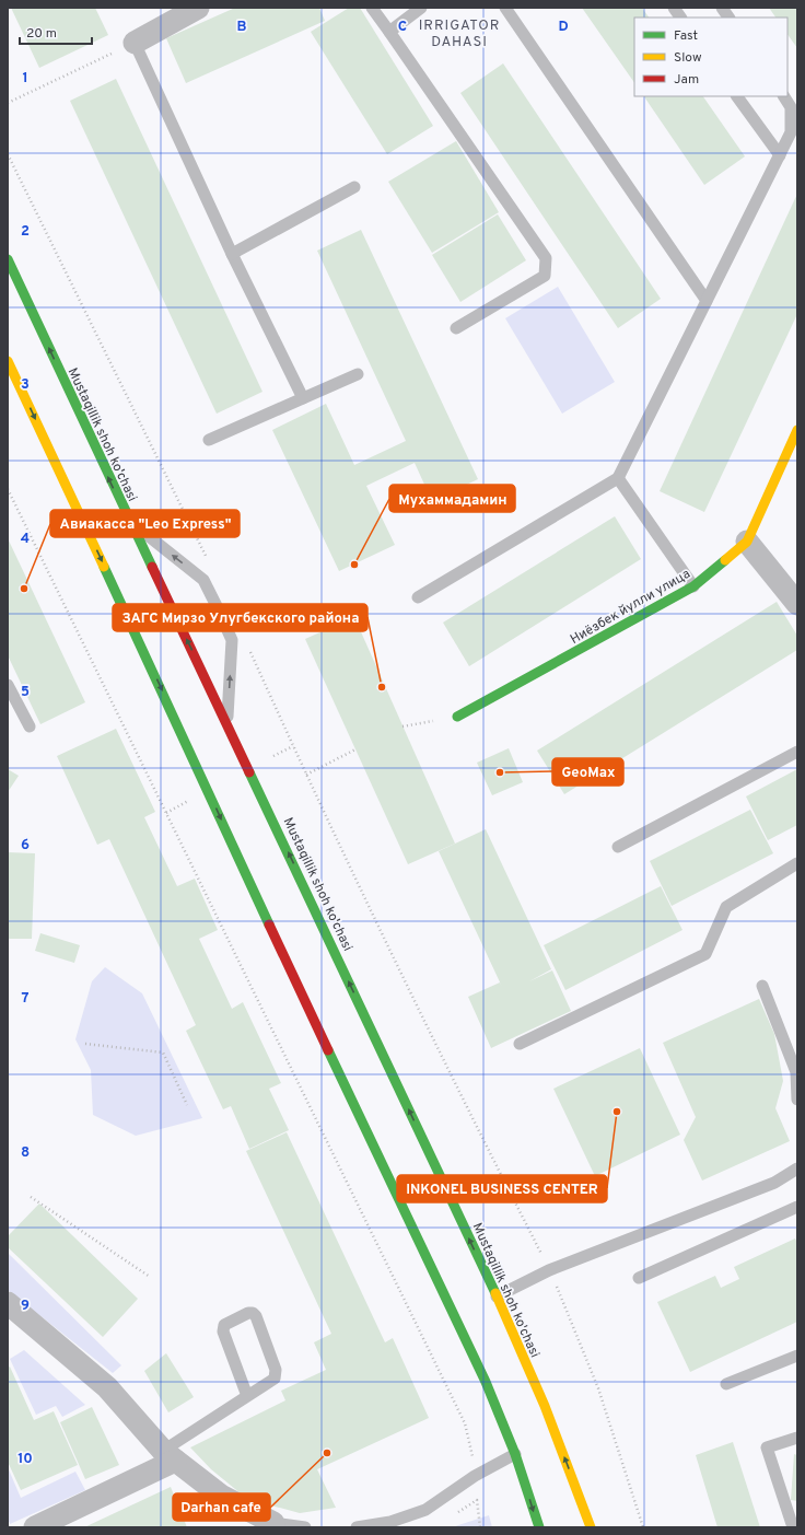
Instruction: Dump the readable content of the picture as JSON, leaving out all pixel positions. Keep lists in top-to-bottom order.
{
  "streets": {
    "main road": ["Mustaqillik shoh ko'chasi", "Ниёзбек йулли улица"]
  },
  "districts": ["IRRIGATOR DAHASI"],
  "places": [
    "Мухаммадамин",
    "Авиакасса \"Leo Express\"",
    "ЗАГС Мирзо Улугбекского района",
    "GeoMax",
    "INKONEL BUSINESS CENTER",
    "Darhan cafe"
  ],
  "legend": ["Fast", "Slow", "Jam"],
  "scale_bar": "20 m",
  "grid": {
    "columns": ["B", "C", "D"],
    "rows": [
      "1",
      "2",
      "3",
      "4",
      "5",
      "6",
      "7",
      "8",
      "9",
      "10"
    ]
  }
}
